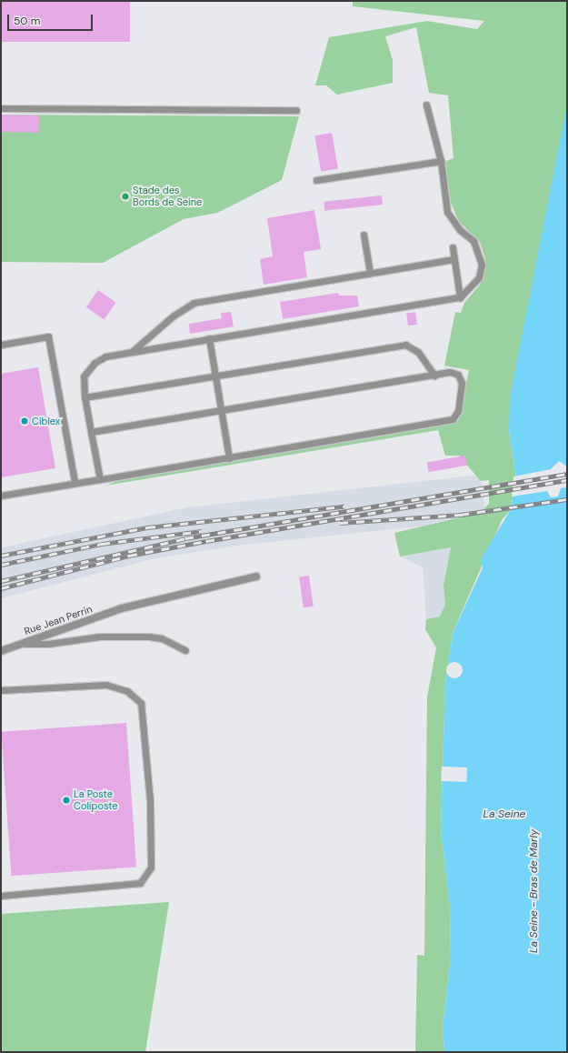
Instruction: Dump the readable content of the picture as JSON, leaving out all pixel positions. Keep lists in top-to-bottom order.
{
  "streets": {
    "street": ["Rue Jean Perrin"]
  },
  "water": ["La Seine", "La Seine - Bras de Marly"],
  "places": ["Stade des Bords de Seine", "Ciblex", "La Poste Coliposte"],
  "scale_bar": "50 m"
}
